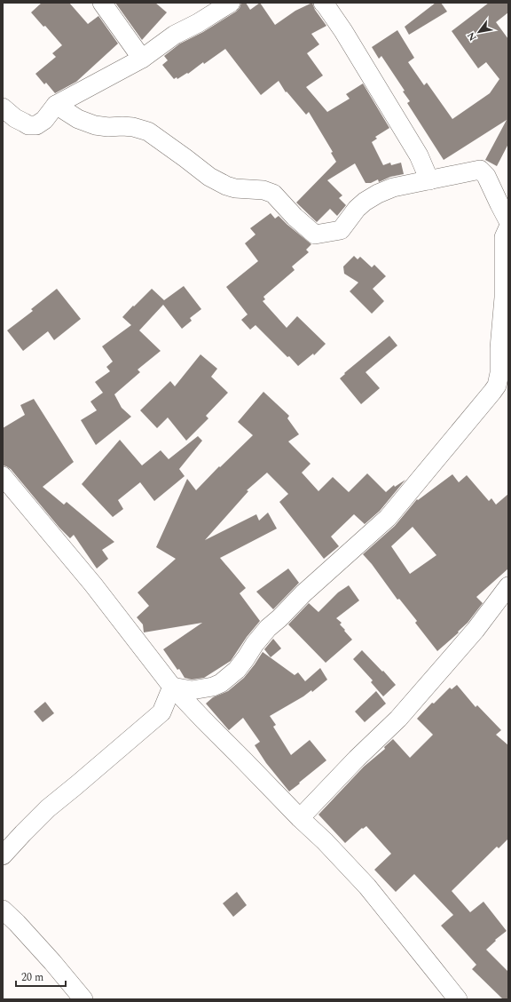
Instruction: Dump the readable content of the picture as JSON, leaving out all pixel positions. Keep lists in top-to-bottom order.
{
  "scale_bar": "20 m",
  "north": "bottom left"
}
